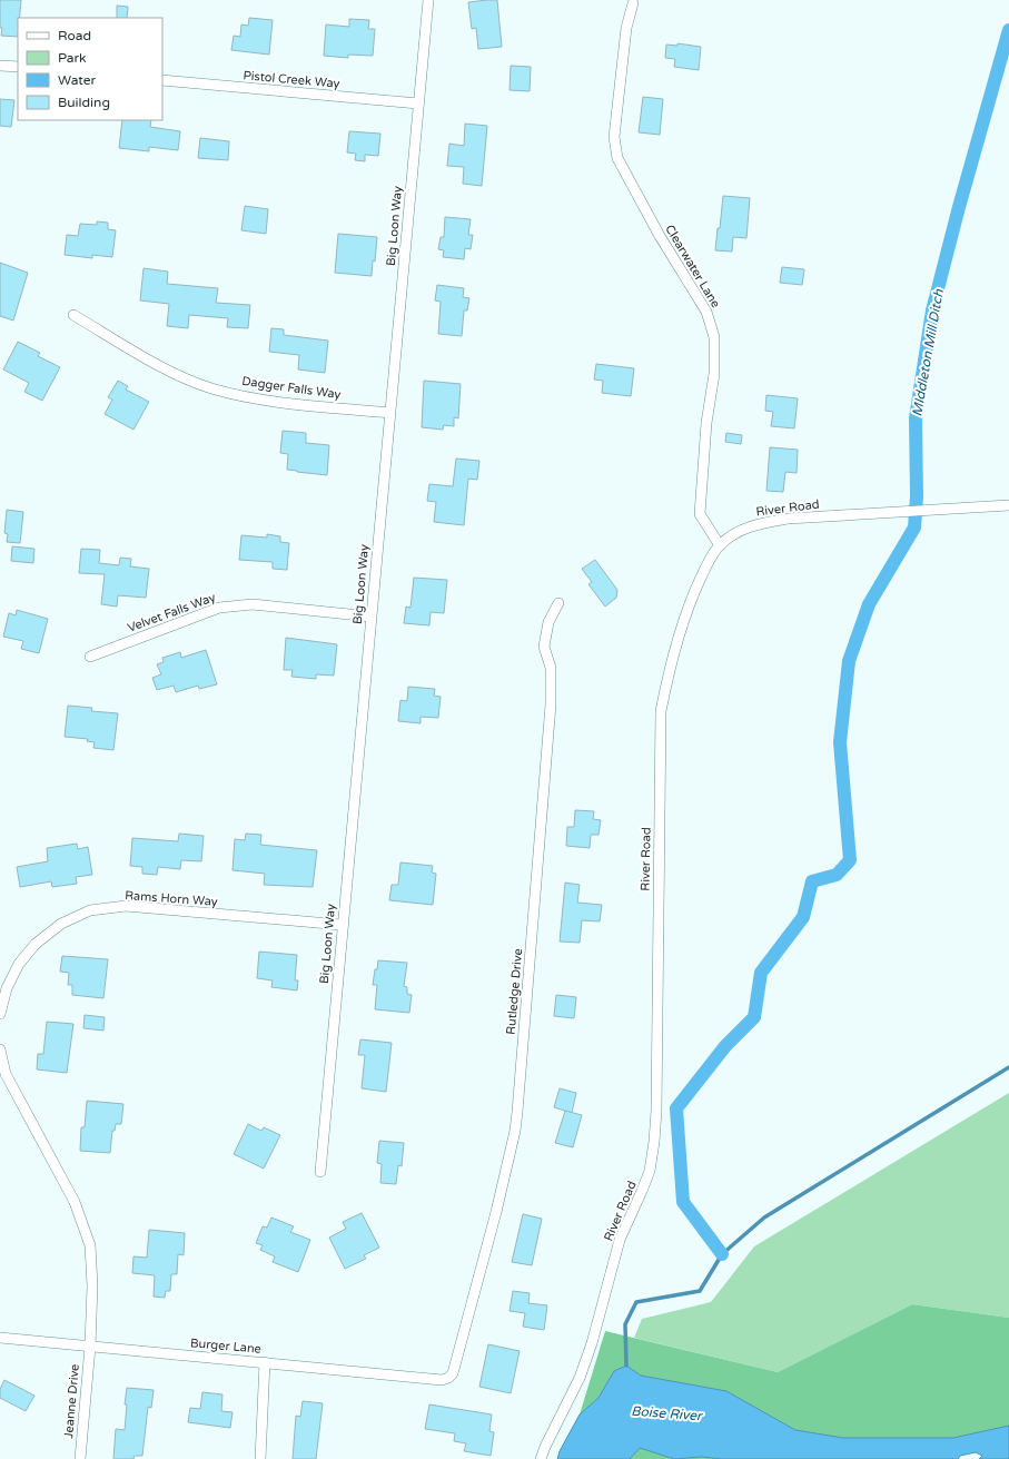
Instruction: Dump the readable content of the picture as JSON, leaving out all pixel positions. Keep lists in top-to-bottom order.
{
  "streets": {
    "street": [
      "Pistol Creek Way",
      "Big Loon Way",
      "Clearwater Lane",
      "Dagger Falls Way",
      "River Road",
      "Velvet Falls Way",
      "Rams Horn Way",
      "Rutledge Drive",
      "Burger Lane",
      "Jeanne Drive"
    ]
  },
  "crossings": [
    ["Pistol Creek Way", "Big Loon Way"],
    ["Big Loon Way", "Dagger Falls Way"],
    ["Big Loon Way", "Velvet Falls Way"],
    ["Big Loon Way", "Rams Horn Way"],
    ["Clearwater Lane", "River Road"],
    ["Rutledge Drive", "Burger Lane"],
    ["Burger Lane", "Jeanne Drive"]
  ],
  "water": ["MIddleton Mill Ditch", "Boise River"],
  "legend": [
    "Road",
    "Park",
    "Water",
    "Building"
  ]
}
